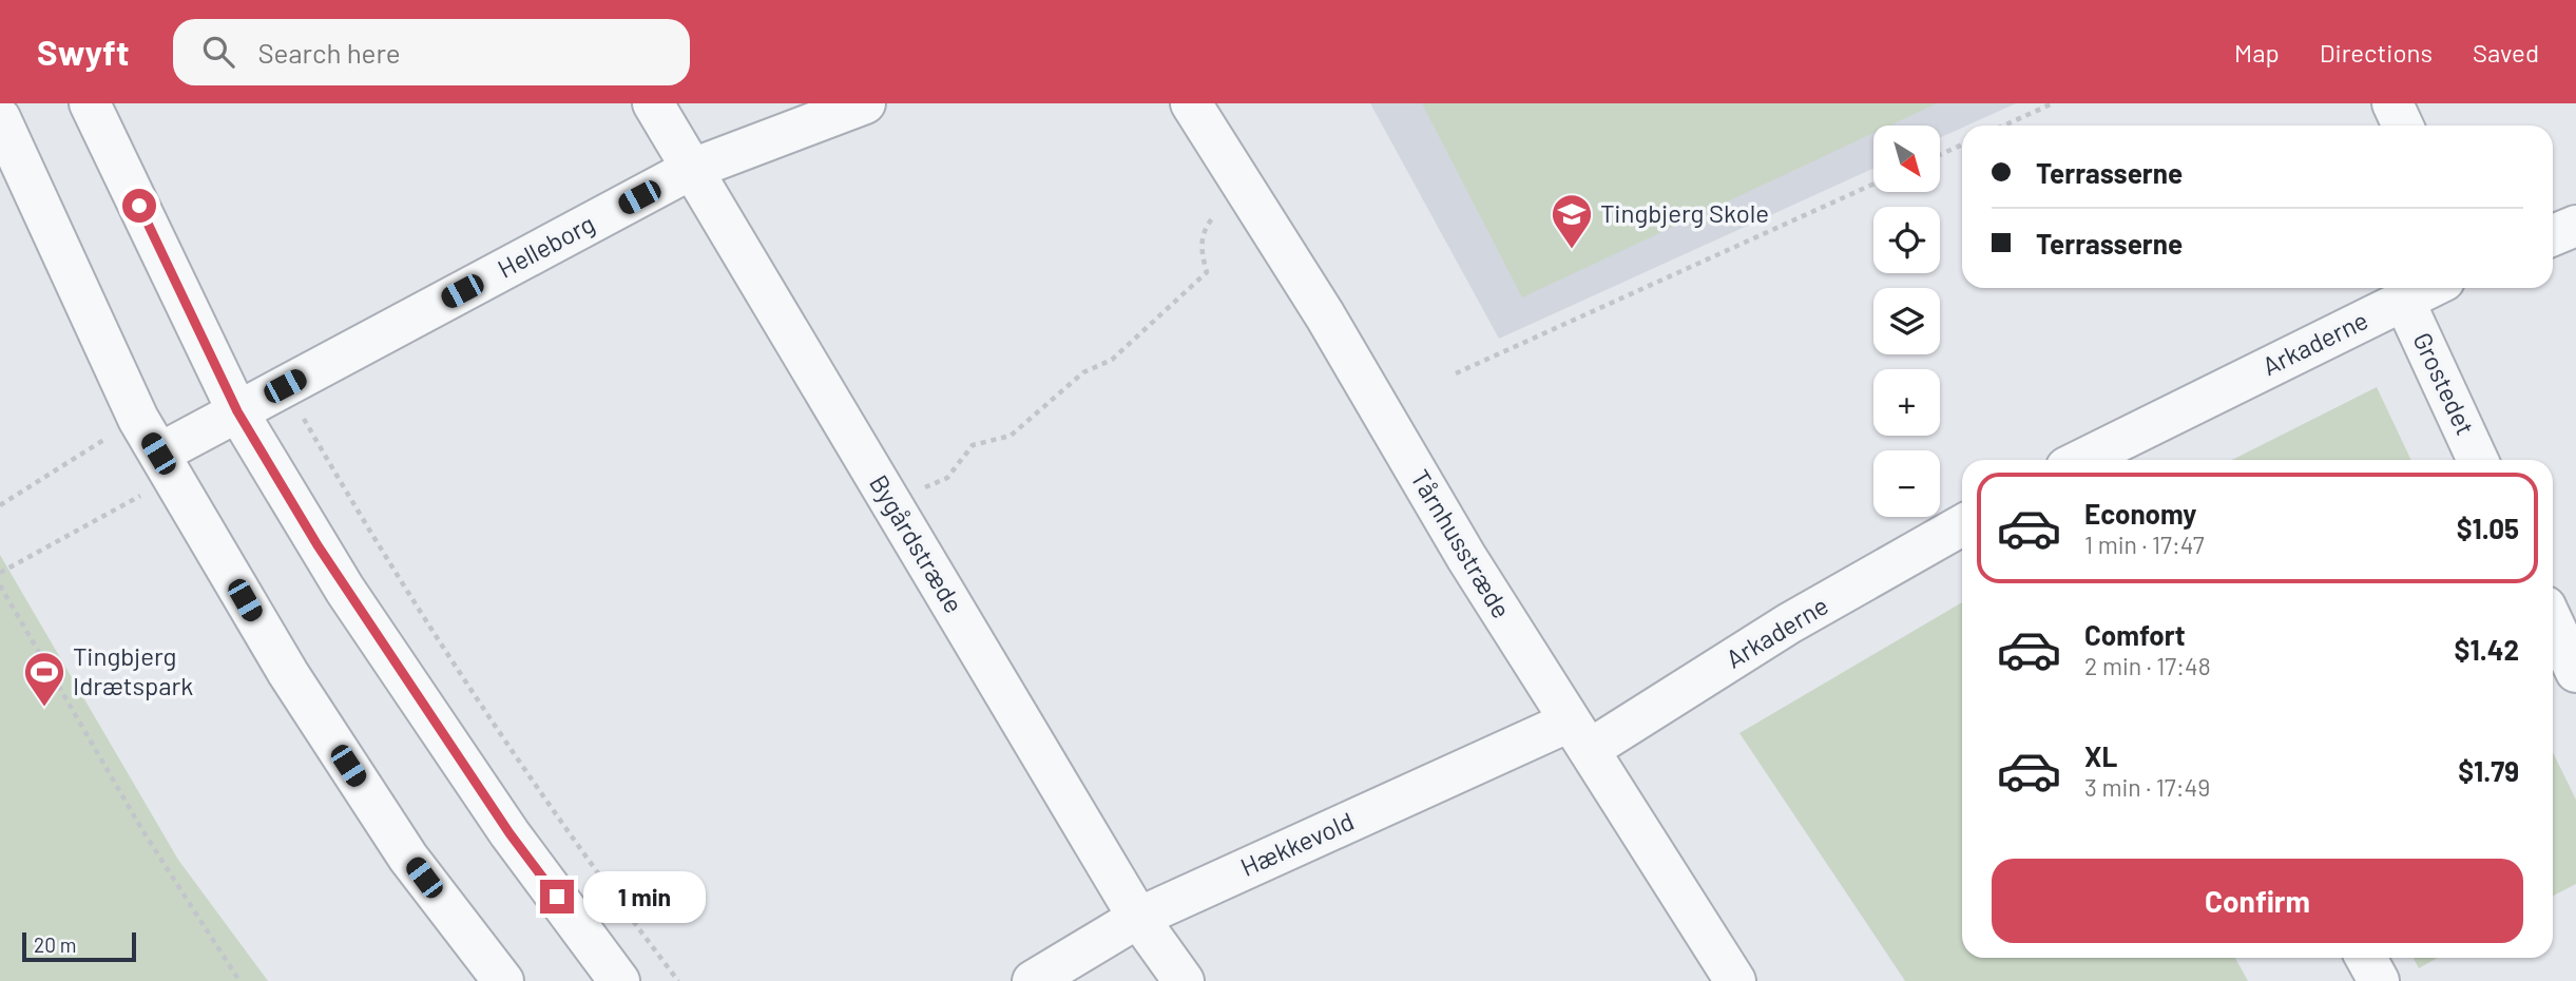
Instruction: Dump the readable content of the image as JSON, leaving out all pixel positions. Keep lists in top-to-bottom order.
{
  "streets": {
    "street": [
      "Helleborg",
      "Arkaderne",
      "Grostedet",
      "Bygårdstræde",
      "Tårnhusstræde",
      "Hækkevold"
    ]
  },
  "crossings": [
    ["Helleborg", "Bygårdstræde"],
    ["Arkaderne", "Grostedet"],
    ["Arkaderne", "Tårnhusstræde"],
    ["Arkaderne", "Hækkevold"],
    ["Bygårdstræde", "Hækkevold"],
    ["Tårnhusstræde", "Hækkevold"]
  ],
  "places": {
    "school or university": ["Tingbjerg Skole"],
    "sports": ["Tingbjerg Idrætspark"]
  },
  "scale_bar": "20 m",
  "north": "bottom right",
  "page": {
    "header": "Swyft",
    "search": "Search here",
    "nav": ["Map", "Directions", "Saved"],
    "map_buttons": ["+", "−"],
    "banner": ["Terrasserne", "Terrasserne"],
    "list": [
      {
        "name": "Economy",
        "note": "1 min · 17:47",
        "value": "$1.05"
      },
      {
        "name": "Comfort",
        "note": "2 min · 17:48",
        "value": "$1.42"
      },
      {
        "name": "XL",
        "note": "3 min · 17:49",
        "value": "$1.79"
      }
    ],
    "buttons": "Confirm",
    "bubble": "1 min",
    "scale": "20 m"
  }
}
